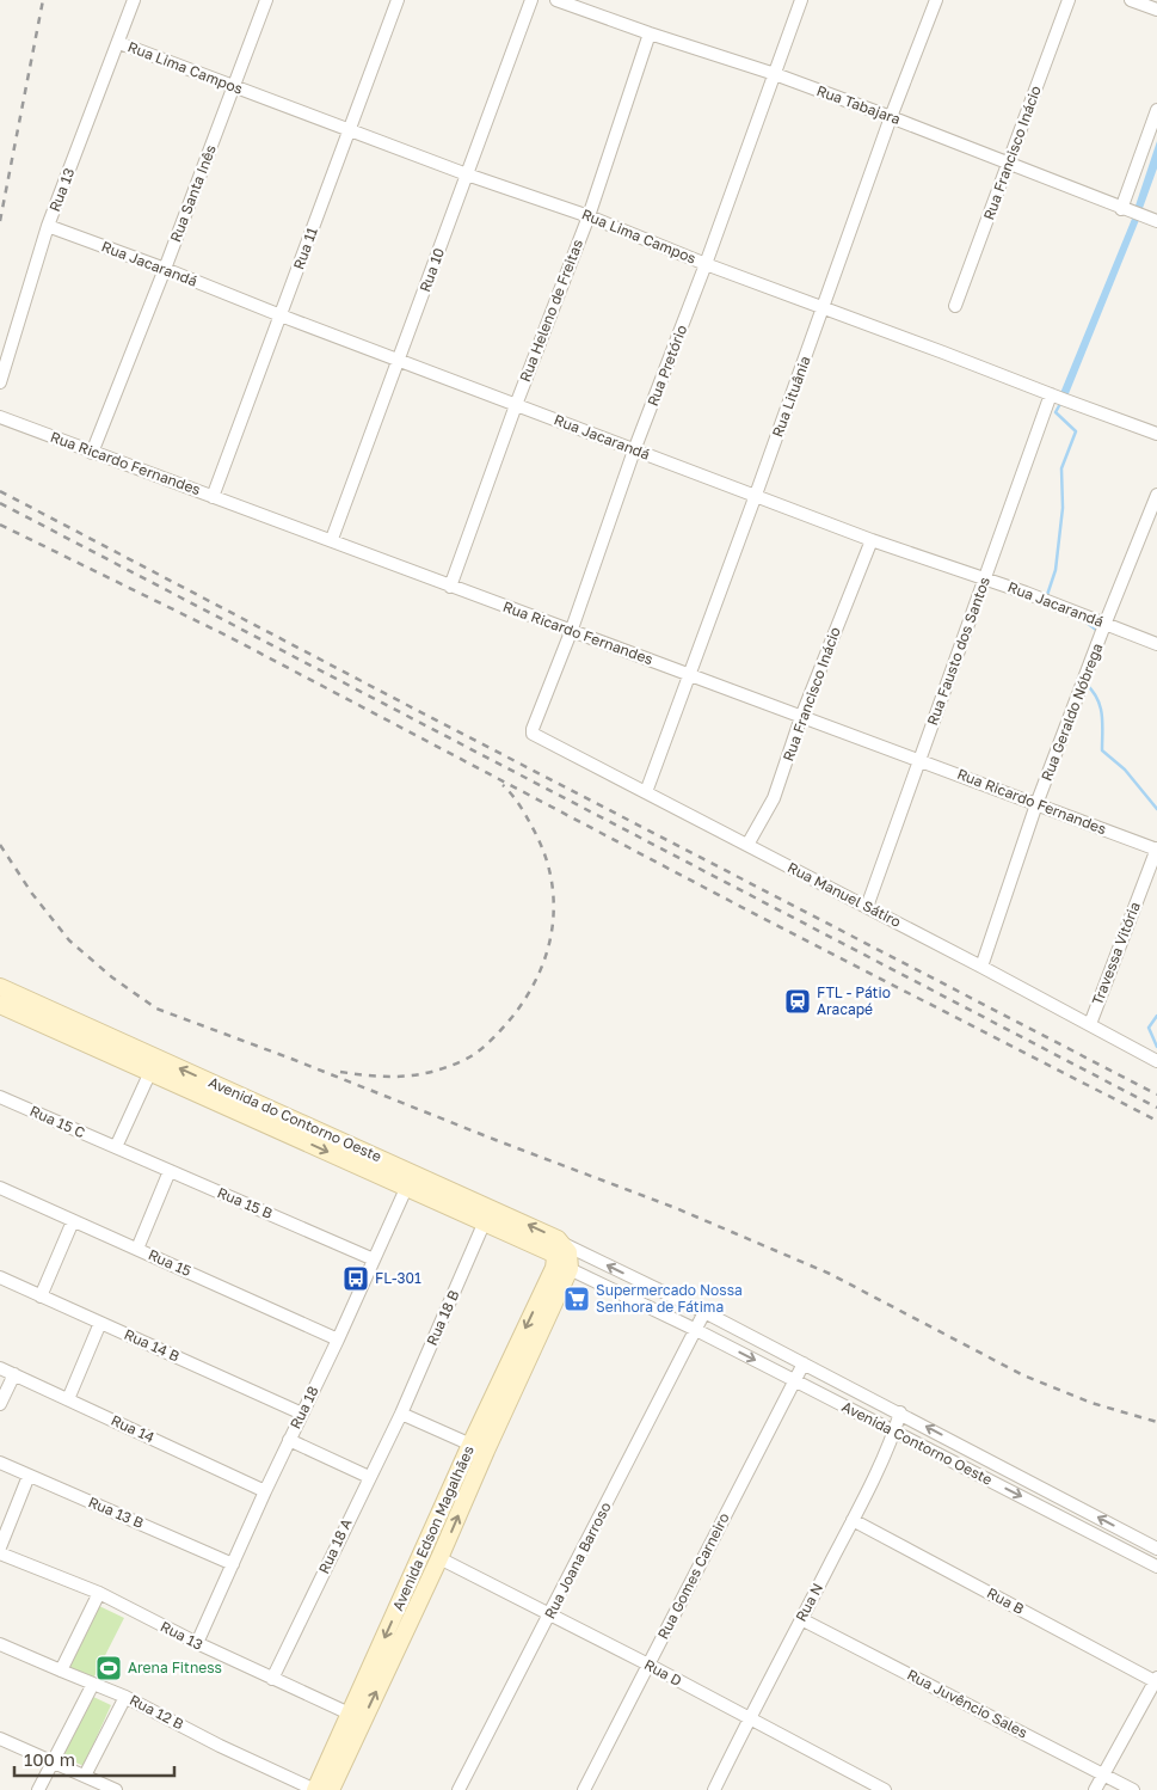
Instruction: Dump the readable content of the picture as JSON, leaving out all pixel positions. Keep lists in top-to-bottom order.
{
  "streets": {
    "street": [
      "Rua Lima Campos",
      "Rua Tabajara",
      "Rua Francisco Inácio",
      "Rua 13",
      "Rua Santa Inês",
      "Rua 11",
      "Rua Jacarandá",
      "Rua 10",
      "Rua Heleno de Freitas",
      "Rua Pretório",
      "Rua Lituânia",
      "Rua Ricardo Fernandes",
      "Rua Fausto dos Santos",
      "Rua Geraldo Nóbrega",
      "Rua Manuel Sátiro",
      "Travessa Vitória",
      "Avenida do Contorno Oeste",
      "Rua 15 C",
      "Rua 15 B",
      "Rua 15",
      "Rua 18 B",
      "Rua 14 B",
      "Rua 18",
      "Rua 14",
      "Avenida Contorno Oeste",
      "Rua 13 B",
      "Avenida Edson Magalhães",
      "Rua 18 A",
      "Rua Joana Barroso",
      "Rua Gomes Carneiro",
      "Rua B",
      "Rua N",
      "Rua D",
      "Rua Juvêncio Sales",
      "Rua 12 B"
    ]
  },
  "crossings": [
    ["Rua Lima Campos", "Rua 13"],
    ["Rua Lima Campos", "Rua Santa Inês"],
    ["Rua Lima Campos", "Rua 11"],
    ["Rua Lima Campos", "Rua 10"],
    ["Rua Lima Campos", "Rua Heleno de Freitas"],
    ["Rua Lima Campos", "Rua Pretório"],
    ["Rua Lima Campos", "Rua Lituânia"],
    ["Rua Lima Campos", "Rua Fausto dos Santos"],
    ["Rua Tabajara", "Rua Francisco Inácio"],
    ["Rua Tabajara", "Rua Heleno de Freitas"],
    ["Rua Tabajara", "Rua Pretório"],
    ["Rua Tabajara", "Rua Lituânia"],
    ["Rua Francisco Inácio", "Rua Jacarandá"],
    ["Rua Francisco Inácio", "Rua Ricardo Fernandes"],
    ["Rua Francisco Inácio", "Rua Manuel Sátiro"],
    ["Rua 13", "Rua Jacarandá"],
    ["Rua 13", "Rua 18"],
    ["Rua 13", "Avenida Edson Magalhães"],
    ["Rua 13", "Rua 18 A"],
    ["Rua Santa Inês", "Rua Jacarandá"],
    ["Rua Santa Inês", "Rua Ricardo Fernandes"],
    ["Rua 11", "Rua Jacarandá"],
    ["Rua 11", "Rua Ricardo Fernandes"],
    ["Rua Jacarandá", "Rua 10"],
    ["Rua Jacarandá", "Rua Heleno de Freitas"],
    ["Rua Jacarandá", "Rua Pretório"],
    ["Rua Jacarandá", "Rua Lituânia"],
    ["Rua Jacarandá", "Rua Fausto dos Santos"],
    ["Rua Jacarandá", "Rua Geraldo Nóbrega"],
    ["Rua 10", "Rua Ricardo Fernandes"],
    ["Rua Heleno de Freitas", "Rua Ricardo Fernandes"],
    ["Rua Pretório", "Rua Ricardo Fernandes"],
    ["Rua Pretório", "Rua Manuel Sátiro"],
    ["Rua Lituânia", "Rua Ricardo Fernandes"],
    ["Rua Lituânia", "Rua Manuel Sátiro"],
    ["Rua Ricardo Fernandes", "Rua Fausto dos Santos"],
    ["Rua Ricardo Fernandes", "Rua Geraldo Nóbrega"],
    ["Rua Ricardo Fernandes", "Travessa Vitória"],
    ["Rua Fausto dos Santos", "Rua Manuel Sátiro"],
    ["Rua Geraldo Nóbrega", "Rua Manuel Sátiro"],
    ["Rua Manuel Sátiro", "Travessa Vitória"],
    ["Avenida do Contorno Oeste", "Rua 18 B"],
    ["Avenida do Contorno Oeste", "Rua 18"],
    ["Avenida do Contorno Oeste", "Avenida Contorno Oeste"],
    ["Avenida do Contorno Oeste", "Avenida Edson Magalhães"],
    ["Rua 15 C", "Rua 15 B"],
    ["Rua 15 B", "Rua 18"],
    ["Rua 15", "Rua 18"],
    ["Rua 18 B", "Rua 18 A"],
    ["Rua 14 B", "Rua 18"],
    ["Rua 18", "Rua 14"],
    ["Rua 18", "Rua 13 B"],
    ["Avenida Contorno Oeste", "Avenida Edson Magalhães"],
    ["Avenida Contorno Oeste", "Rua Joana Barroso"],
    ["Avenida Contorno Oeste", "Rua Gomes Carneiro"],
    ["Avenida Contorno Oeste", "Rua N"],
    ["Avenida Edson Magalhães", "Rua D"],
    ["Avenida Edson Magalhães", "Rua 12 B"],
    ["Rua Joana Barroso", "Rua D"],
    ["Rua Gomes Carneiro", "Rua D"],
    ["Rua B", "Rua N"],
    ["Rua N", "Rua D"],
    ["Rua N", "Rua Juvêncio Sales"]
  ],
  "places": {
    "station": ["FTL - Pátio Aracapé"],
    "bus stop": ["FL-301"],
    "supermarket": ["Supermercado Nossa Senhora de Fátima"],
    "sports": ["Arena Fitness"]
  },
  "scale_bar": "100 m"
}
